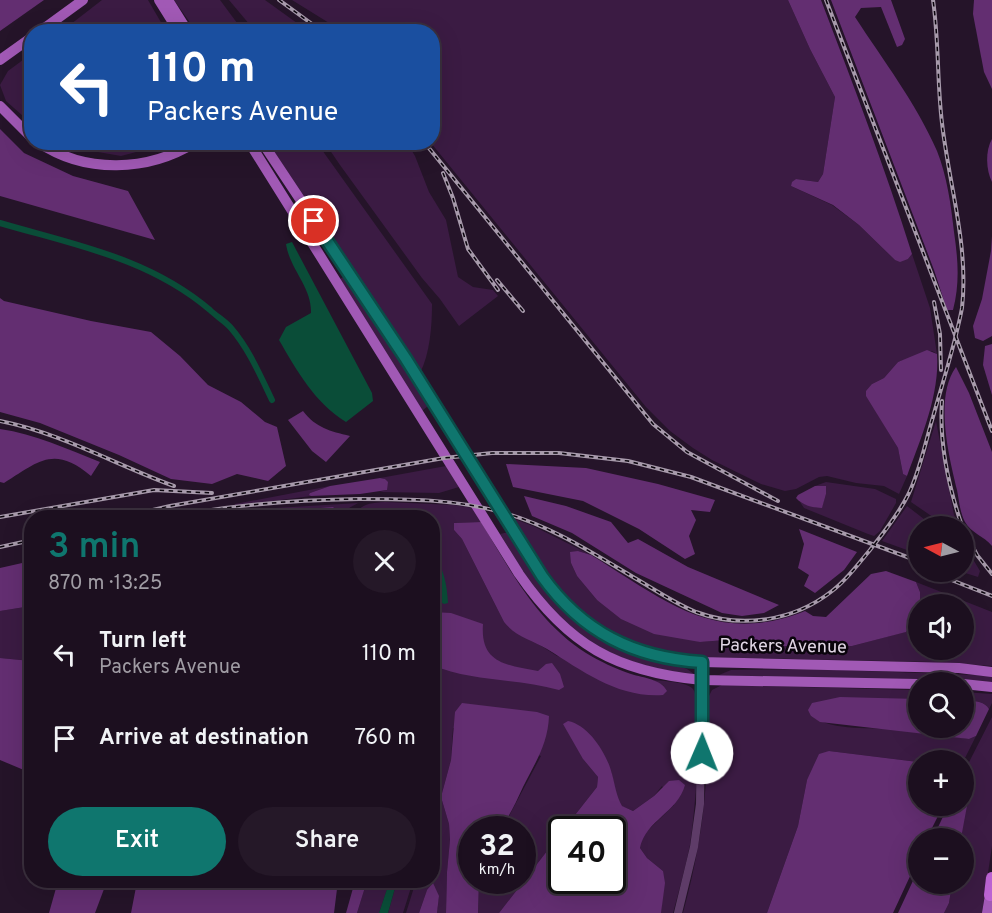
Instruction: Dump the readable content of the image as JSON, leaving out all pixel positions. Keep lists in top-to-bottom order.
{
  "streets": {
    "main road": ["Packers Avenue"]
  },
  "north": "left",
  "page": {
    "turn": ["110 m", "Packers Avenue"],
    "heading": ["3 min", "870 m · 13:25"],
    "map_buttons": ["+", "−"],
    "list": [
      {
        "name": "Turn left",
        "note": "Packers Avenue",
        "value": "110 m"
      },
      {
        "name": "Arrive at destination",
        "value": "760 m"
      }
    ],
    "buttons": ["Exit", "Share"],
    "speed": "32 km/h",
    "limit": "40"
  }
}
